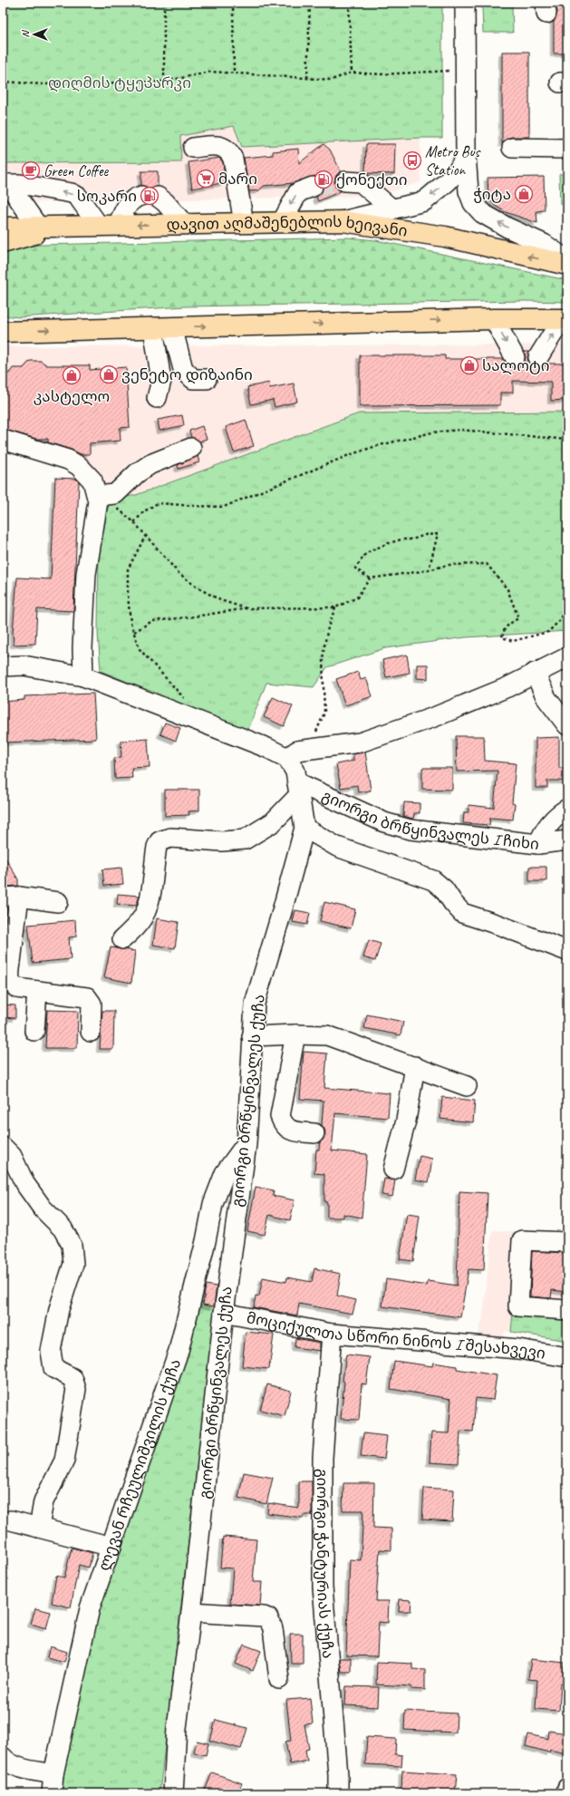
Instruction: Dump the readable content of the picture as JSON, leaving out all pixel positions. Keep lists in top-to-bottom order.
{
  "streets": {
    "highway": ["დავით აღმაშენებლის ხეივანი"],
    "street": [
      "გიორგი ბრწყინვალეს I ჩიხი",
      "გიორგი ბრწყინვალეს ქუჩა",
      "მოციქულთა სწორი ნინოს I შესახვევი",
      "ლევან რჩეულიშვილის ქუჩა",
      "გიორგი ჭანტურიას ქუჩა"
    ]
  },
  "crossings": [
    ["გიორგი ბრწყინვალეს I ჩიხი", "გიორგი ბრწყინვალეს ქუჩა"],
    ["გიორგი ბრწყინვალეს ქუჩა", "მოციქულთა სწორი ნინოს I შესახვევი"],
    ["გიორგი ბრწყინვალეს ქუჩა", "ლევან რჩეულიშვილის ქუჩა"],
    ["მოციქულთა სწორი ნინოს I შესახვევი", "გიორგი ჭანტურიას ქუჩა"]
  ],
  "parks": ["დიღმის ტყეპარკი"],
  "places": {
    "bus stop": ["Metro Bus Station"],
    "cafe": ["Green Coffee"],
    "supermarket": ["მარი"],
    "fuel station": ["ქონექთი", "სოკარი"],
    "shop": [
      "ჭიტა",
      "სალოტი",
      "ვენეტო დიზაინი",
      "კასტელო"
    ]
  },
  "north": "left"
}
